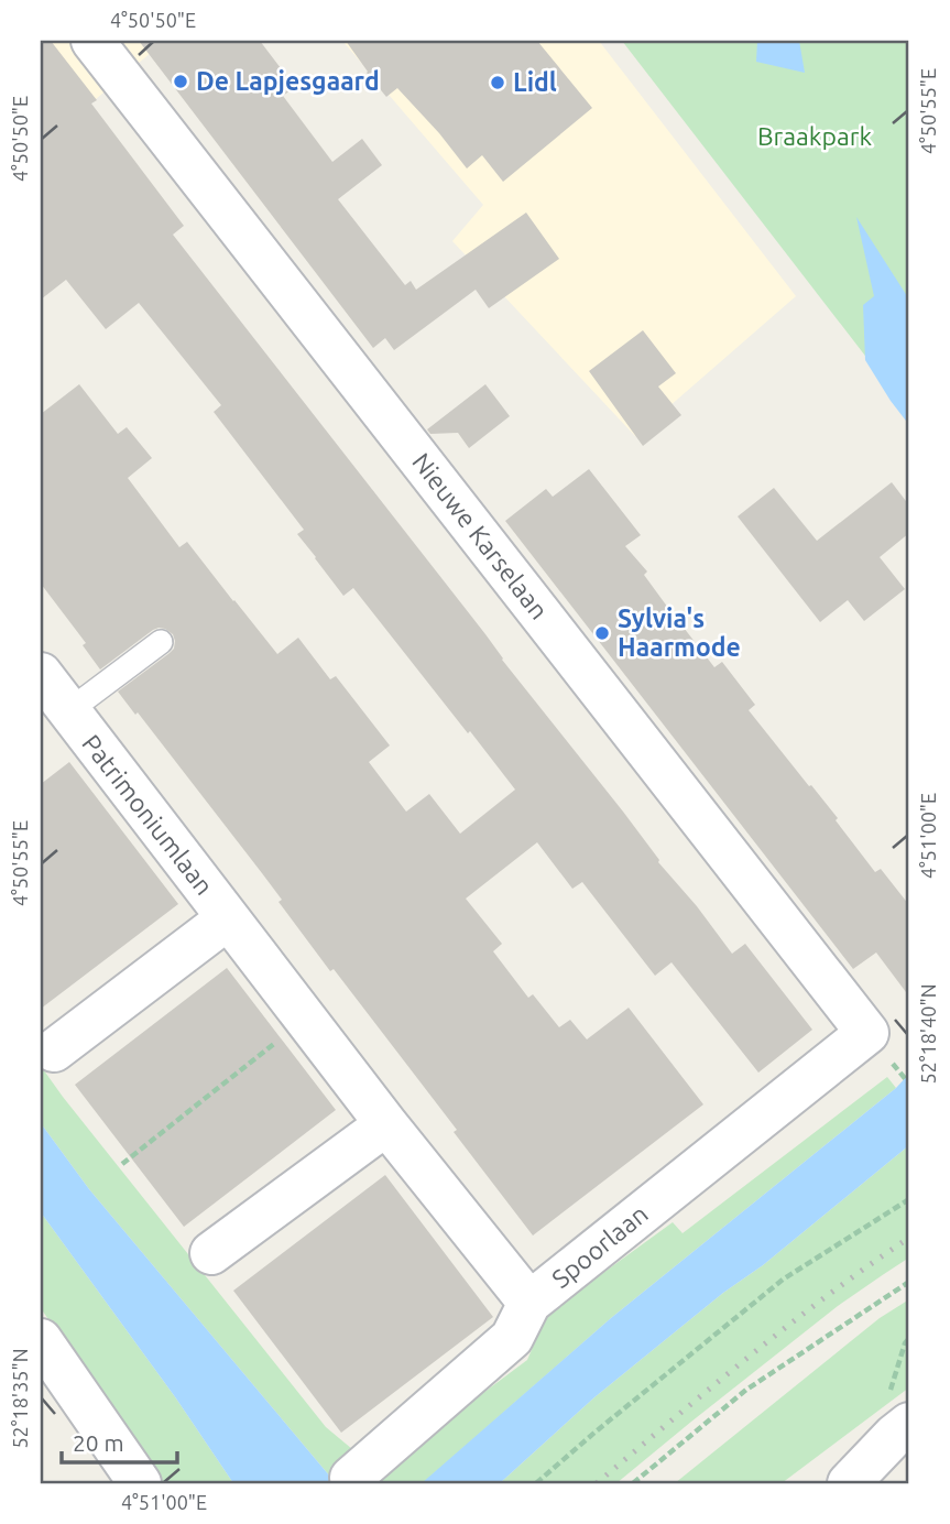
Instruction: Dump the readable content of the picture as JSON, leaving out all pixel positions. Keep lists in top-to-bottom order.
{
  "streets": {
    "street": ["Nieuwe Karselaan", "Patrimoniumlaan", "Spoorlaan"]
  },
  "crossings": [
    ["Nieuwe Karselaan", "Spoorlaan"],
    ["Patrimoniumlaan", "Spoorlaan"]
  ],
  "parks": ["Braakpark"],
  "places": ["De Lapjesgaard", "Lidl", "Sylvia's Haarmode"],
  "scale_bar": "20 m",
  "coordinates": [
    "4°50'50\"E",
    "4°50'55\"E",
    "4°51'00\"E",
    "52°18'40\"N",
    "52°18'35\"N"
  ]
}
